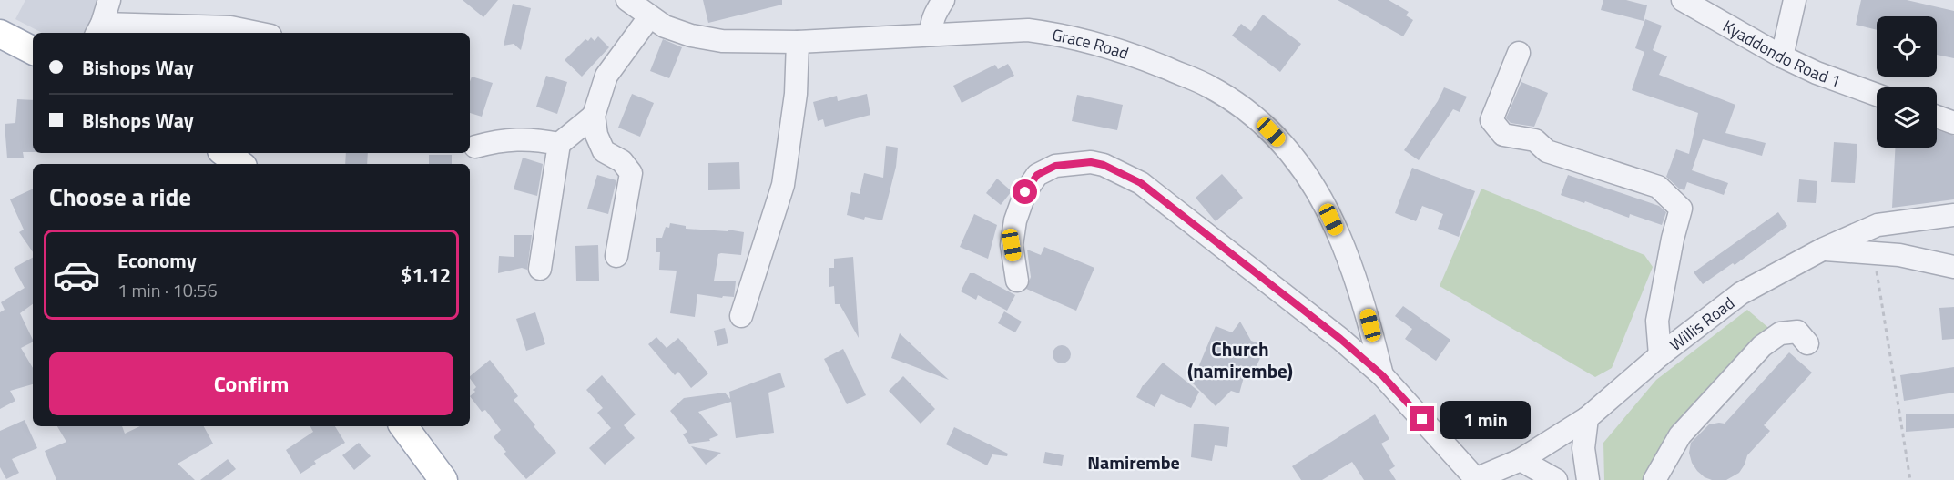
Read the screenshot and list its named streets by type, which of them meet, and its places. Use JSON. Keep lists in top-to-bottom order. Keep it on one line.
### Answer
{"streets":{"street":["Grace Road","Kyaddondo Road 1","Willis Road"]},"districts":["Church (namirembe)","Namirembe"],"page":{"banner":["Bishops Way","Bishops Way"],"heading":"Choose a ride","list":[{"name":"Economy","note":"1 min · 10:56","value":"$1.12"}],"buttons":"Confirm","bubble":"1 min"}}
